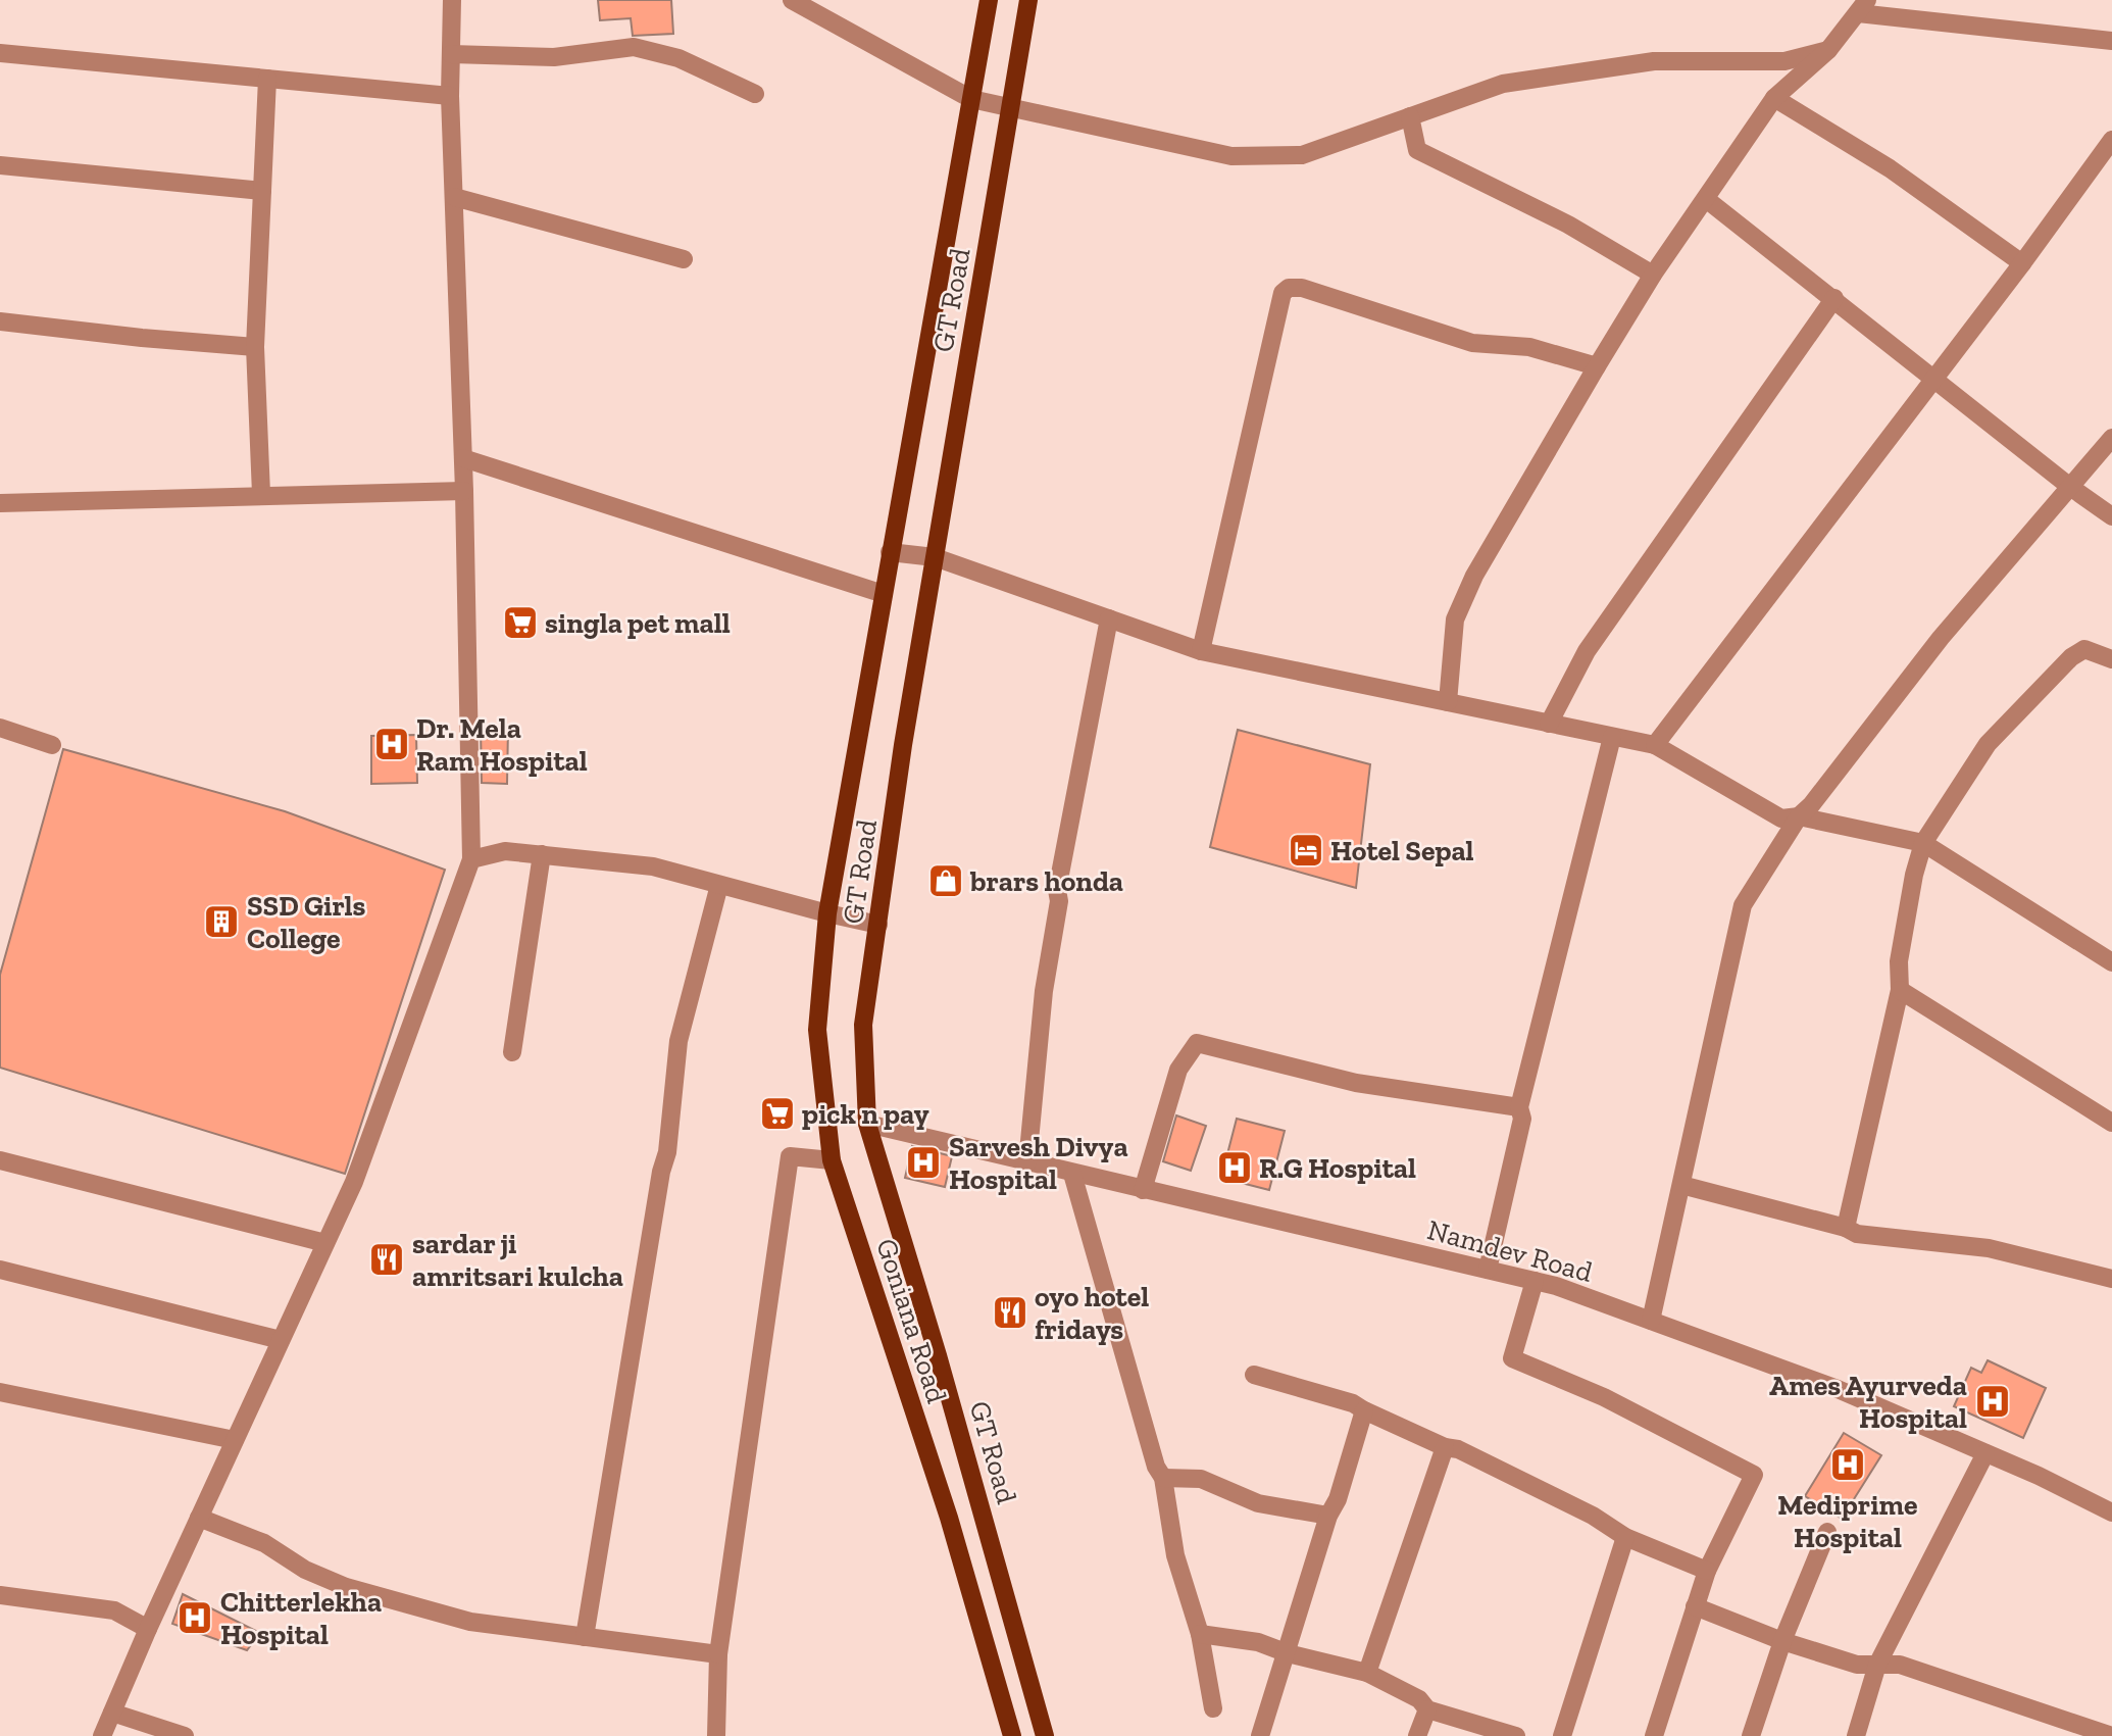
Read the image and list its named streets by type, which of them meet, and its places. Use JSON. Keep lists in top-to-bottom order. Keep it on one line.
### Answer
{"streets":{"main road":["GT Road","Goniana Road"],"street":["Namdev Road"]},"crossings":[["GT Road","Namdev Road"],["GT Road","Goniana Road"]],"places":{"supermarket":["singla pet mall","pick n pay"],"hospital":["Dr. Mela Ram Hospital","Sarvesh Divya Hospital","R.G Hospital","Ames Ayurveda Hospital","Mediprime Hospital","Chitterlekha Hospital"],"hotel":["Hotel Sepal"],"shop":["brars honda"],"building":["SSD Girls College"],"restaurant":["sardar ji amritsari kulcha","oyo hotel fridays"]}}
